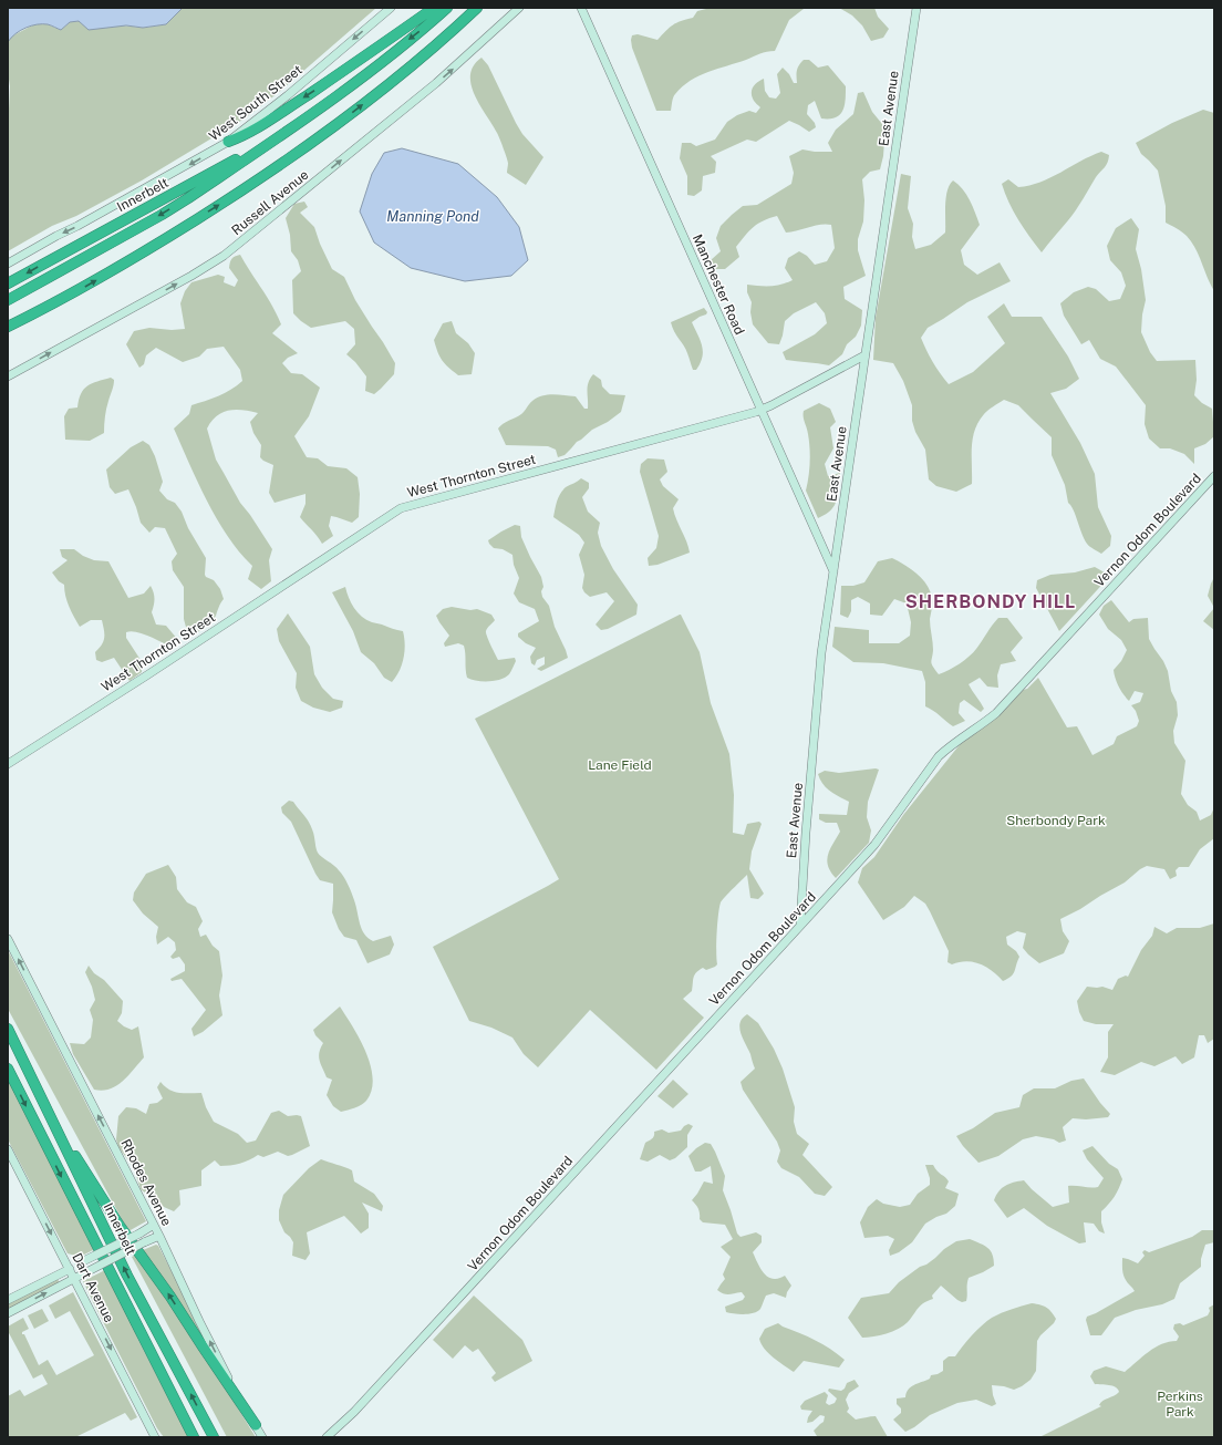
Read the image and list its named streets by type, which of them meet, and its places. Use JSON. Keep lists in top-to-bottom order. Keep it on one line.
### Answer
{"streets":{"highway":["Innerbelt"],"main road":["West South Street","East Avenue","Russell Avenue","Manchester Road","West Thornton Street","Vernon Odom Boulevard","Rhodes Avenue","Dart Avenue"]},"crossings":[["East Avenue","Manchester Road"],["East Avenue","West Thornton Street"],["East Avenue","Vernon Odom Boulevard"],["Manchester Road","West Thornton Street"]],"one_way":["West South Street","Russell Avenue","Rhodes Avenue","Dart Avenue"],"districts":["SHERBONDY HILL"],"water":["Manning Pond"],"parks":["Lane Field","Sherbondy Park","Perkins Park"]}
